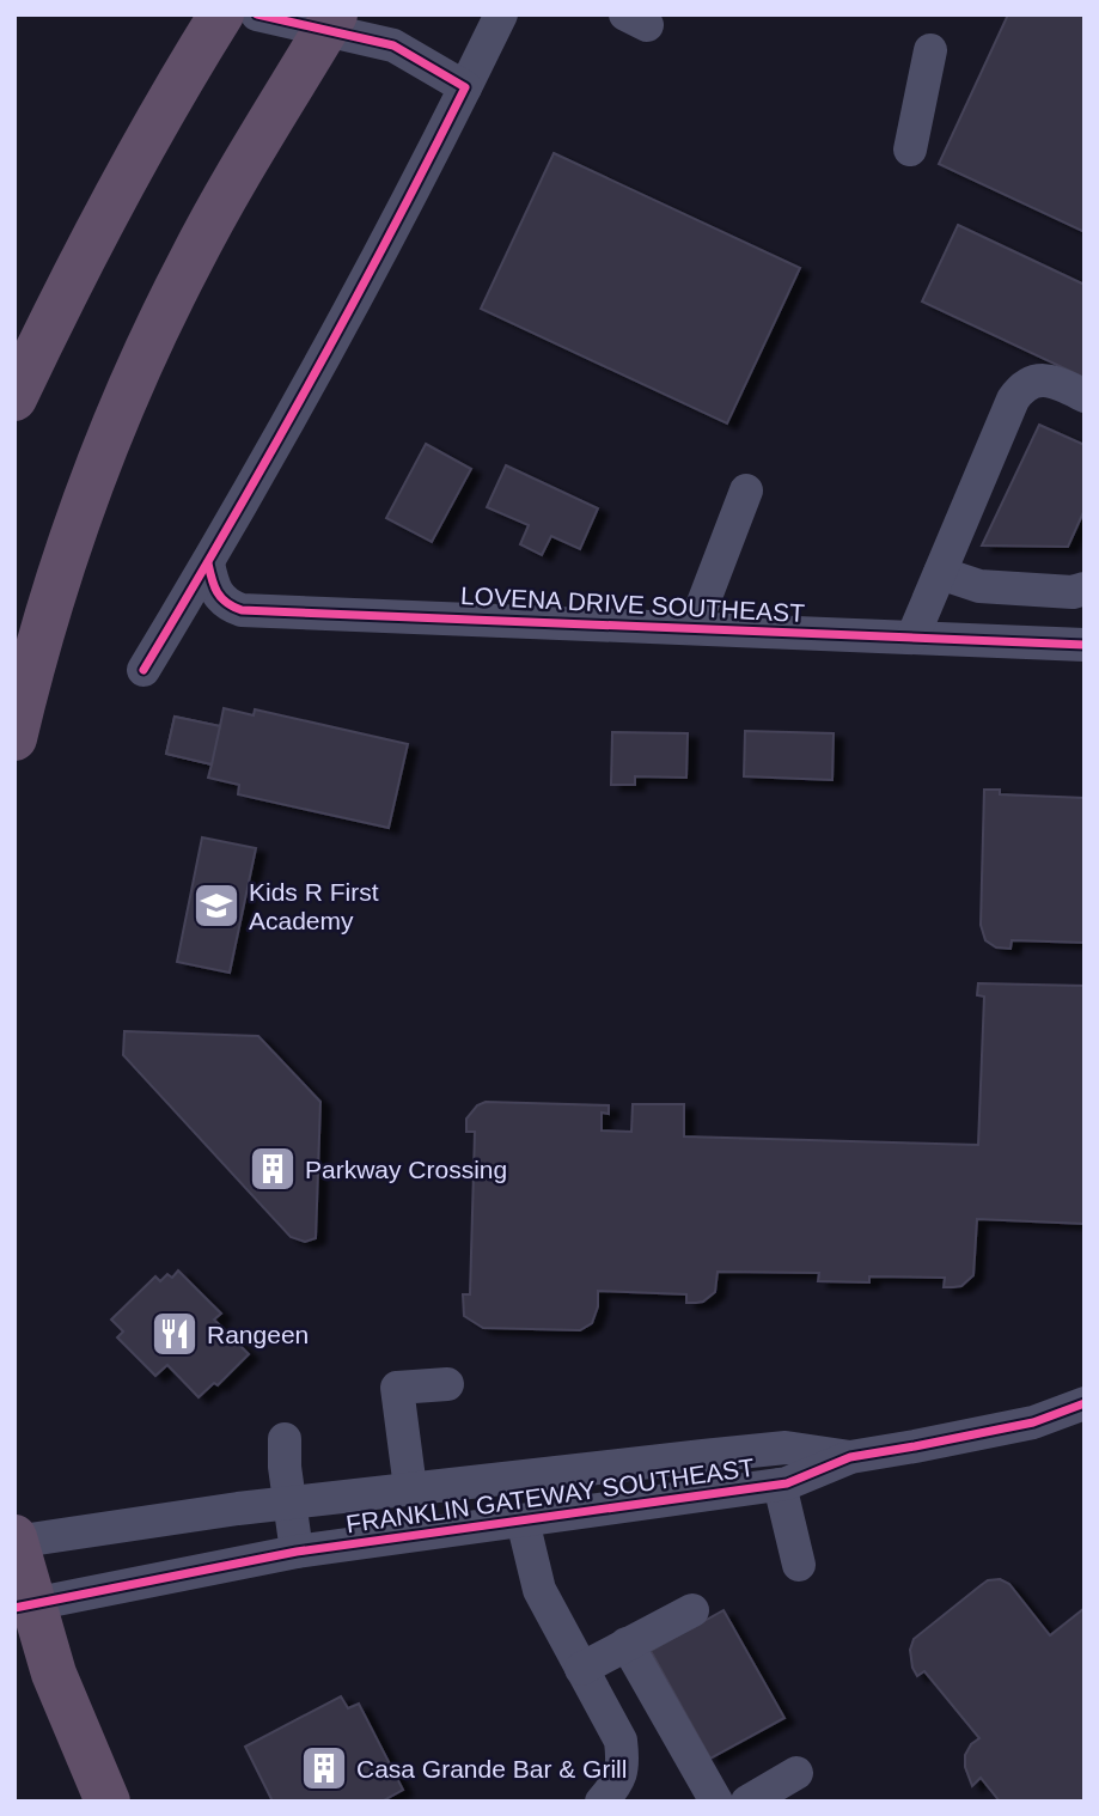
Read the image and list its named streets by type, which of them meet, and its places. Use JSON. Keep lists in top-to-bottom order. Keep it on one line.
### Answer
{"streets":{"street":["LOVENA DRIVE SOUTHEAST","FRANKLIN GATEWAY SOUTHEAST"]},"places":{"school or university":["Kids R First Academy"],"building":["Parkway Crossing","Casa Grande Bar & Grill"],"restaurant":["Rangeen"]}}
